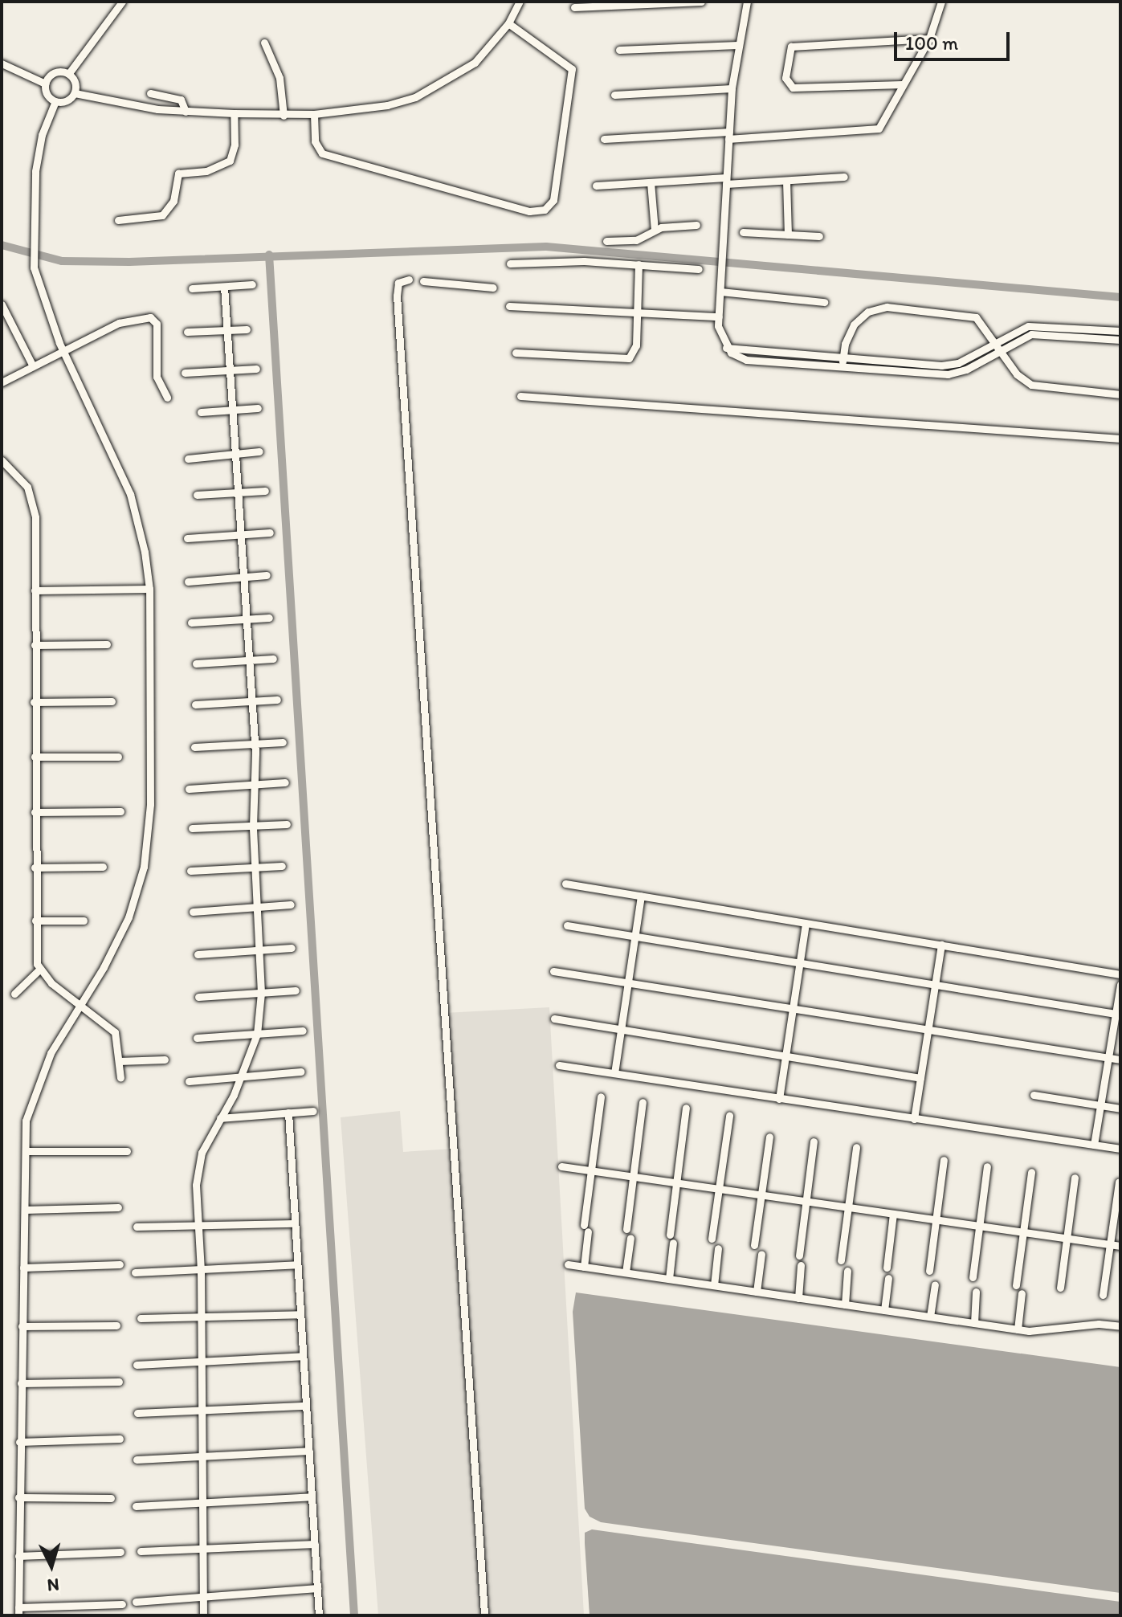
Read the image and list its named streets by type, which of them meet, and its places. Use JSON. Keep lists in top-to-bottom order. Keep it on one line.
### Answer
{"scale_bar":"100 m","north":"bottom"}
